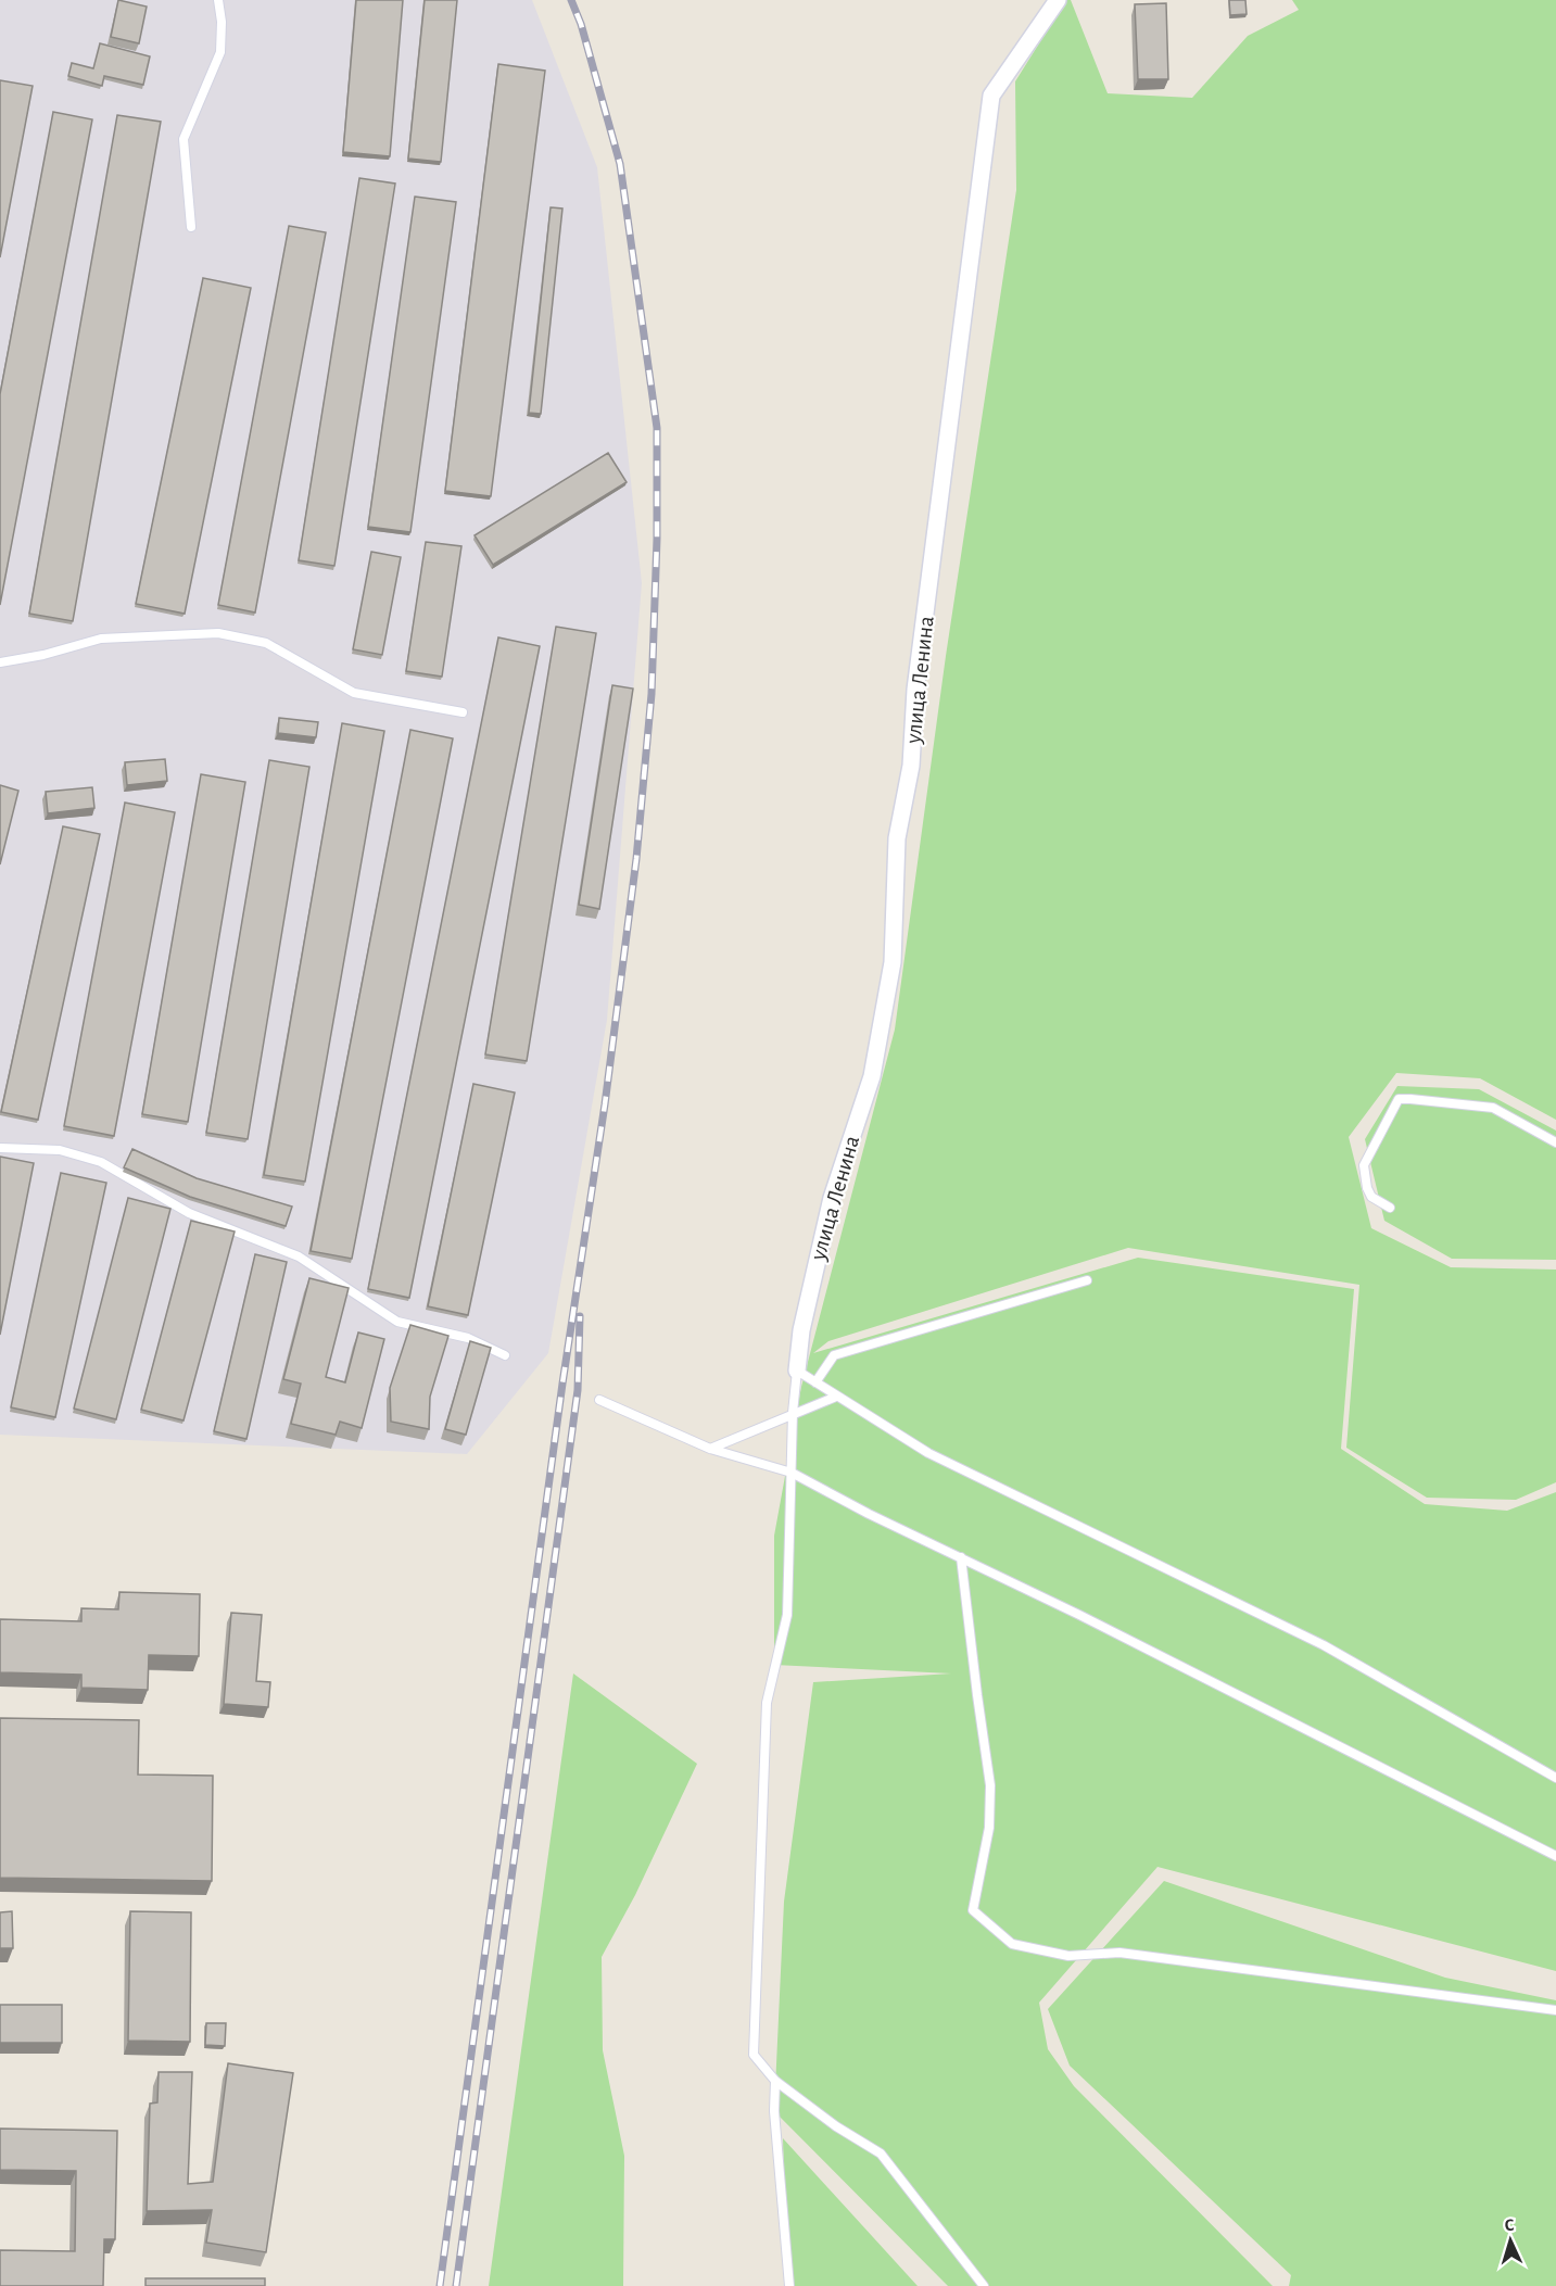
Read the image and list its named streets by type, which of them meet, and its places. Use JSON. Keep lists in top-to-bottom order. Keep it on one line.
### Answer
{"streets":{"street":["улица Ленина"]},"north":"top"}
